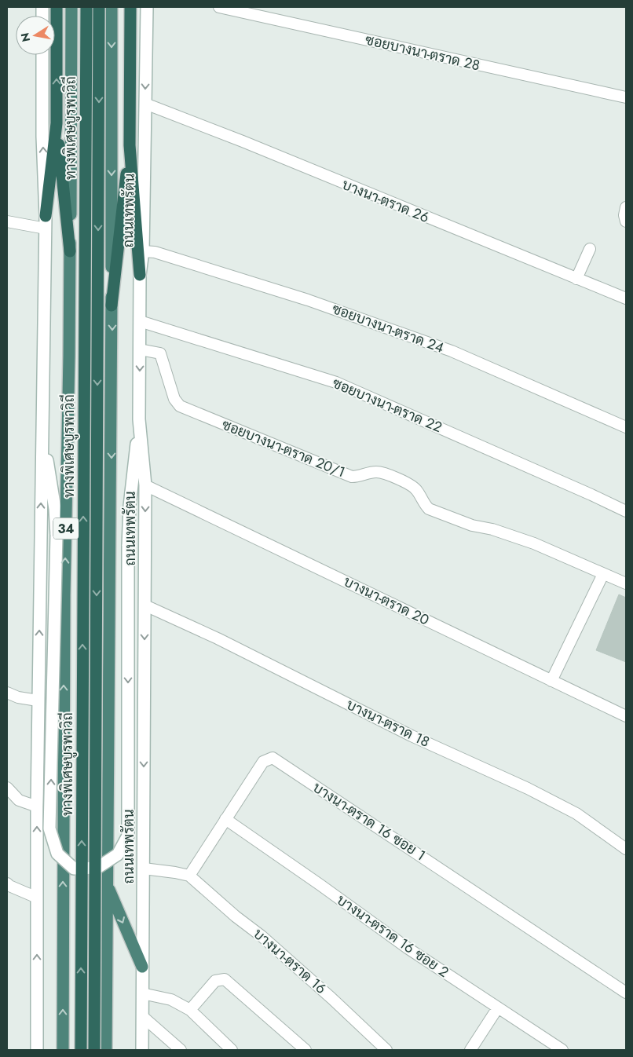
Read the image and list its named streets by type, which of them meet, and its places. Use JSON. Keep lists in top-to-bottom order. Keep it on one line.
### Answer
{"streets":{"highway":["ทางพิเศษบูรพาวิถี","ถนนเทพรัตน","34"],"street":["ซอยบางนา-ตราด 28","บางนา-ตราด 26","ซอยบางนา-ตราด 24","ซอยบางนา-ตราด 22","ซอยบางนา-ตราด 20/1","บางนา-ตราด 20","บางนา-ตราด 18","บางนา-ตราด 16 ซอย 1","บางนา-ตราด 16 ซอย 2","บางนา-ตราด 16"]},"crossings":[["บางนา-ตราด 26","ถนนเทพรัตน"],["ถนนเทพรัตน","ซอยบางนา-ตราด 24"],["ถนนเทพรัตน","ซอยบางนา-ตราด 22"],["ถนนเทพรัตน","ซอยบางนา-ตราด 20/1"],["ถนนเทพรัตน","บางนา-ตราด 20"],["ถนนเทพรัตน","บางนา-ตราด 18"],["บางนา-ตราด 16 ซอย 1","บางนา-ตราด 16 ซอย 2"],["บางนา-ตราด 16 ซอย 1","บางนา-ตราด 16"]],"north":"left"}
